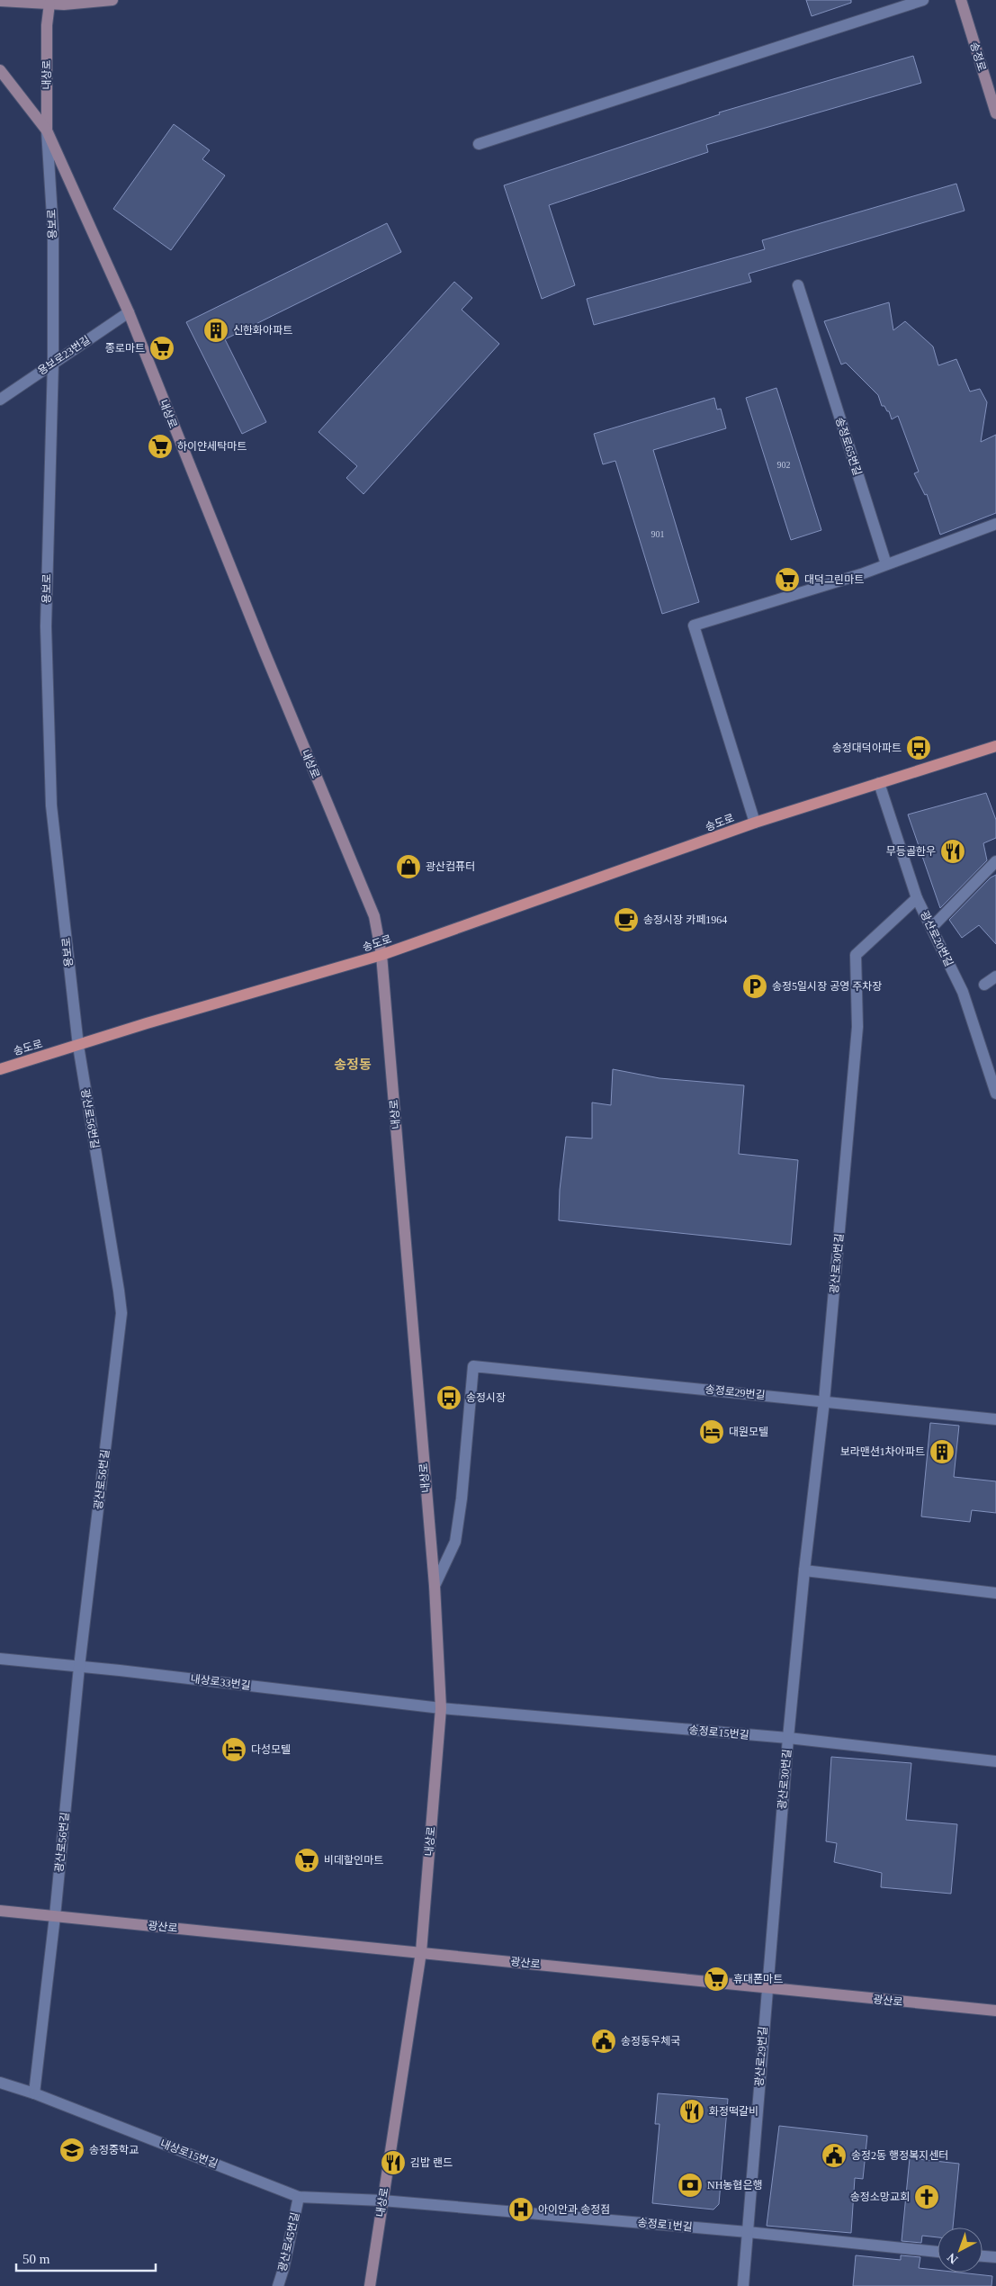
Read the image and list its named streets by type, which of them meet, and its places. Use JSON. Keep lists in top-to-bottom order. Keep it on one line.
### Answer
{"streets":{"main road":["송정로","내상로","송도로","광산로"],"street":["용보로","용보로23번길","송정로65번길","광산로20번길","광산로56번길","광산로30번길","송정로29번길","내상로33번길","송정로15번길","광산로29번길","내상로15번길","송정로1번길","광산로45번길"]},"crossings":[["내상로","용보로"],["내상로","용보로23번길"],["내상로","송도로"],["내상로","송정로29번길"],["내상로","내상로33번길"],["내상로","송정로15번길"],["내상로","광산로"],["내상로","내상로15번길"],["내상로","송정로1번길"],["용보로","용보로23번길"],["용보로","송도로"],["용보로","광산로56번길"],["송도로","광산로20번길"],["송도로","광산로56번길"],["광산로20번길","광산로30번길"],["광산로56번길","내상로33번길"],["광산로56번길","광산로"],["광산로30번길","송정로29번길"],["광산로30번길","송정로15번길"],["광산로30번길","광산로"],["광산로30번길","광산로29번길"],["내상로33번길","송정로15번길"],["광산로","광산로29번길"],["광산로29번길","송정로1번길"],["내상로15번길","송정로1번길"],["내상로15번길","광산로45번길"]],"districts":["송정동"],"places":{"building":["신한화아파트","보라맨션1차아파트"],"supermarket":["종로마트","하이얀세탁마트","대덕그린마트","비데할인마트","휴대폰마트"],"bus stop":["송정대덕아파트","송정시장"],"restaurant":["무등골한우","화정떡갈비","김밥 랜드"],"shop":["광산컴퓨터"],"cafe":["송정시장 카페1964"],"parking":["송정5일시장 공영 주차장"],"hotel":["대원모텔","다성모텔"],"public building":["송정동우체국","송정2동 행정복지센터"],"school or university":["송정중학교"],"bank":["NH농협은행"],"church":["송정소망교회"],"hospital":["아이안과 송정점"]},"house_numbers":["902","901"],"scale_bar":"50 m","north":"bottom left"}
